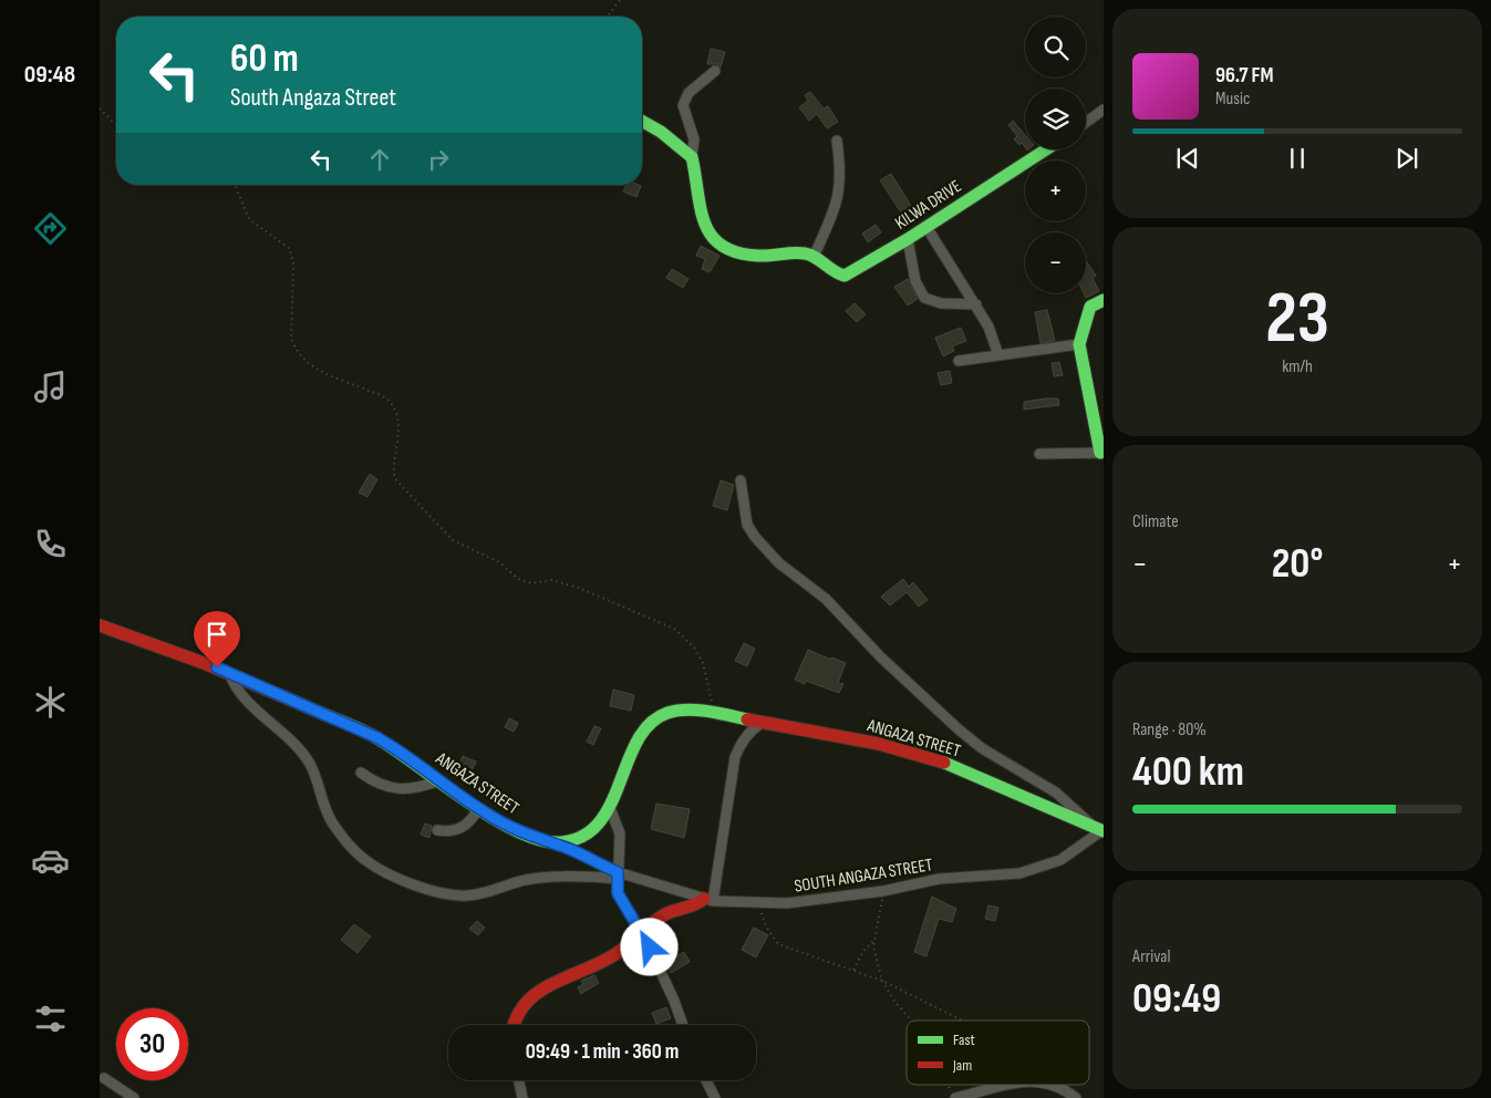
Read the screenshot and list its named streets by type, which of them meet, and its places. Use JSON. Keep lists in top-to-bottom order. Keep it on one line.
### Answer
{"streets":{"street":["KILWA DRIVE","ANGAZA STREET","SOUTH ANGAZA STREET"]},"crossings":[["ANGAZA STREET","SOUTH ANGAZA STREET"]],"legend":["Fast","Jam"],"page":{"tabs":"09:48","map_buttons":["+","−"],"turn":["60 m","South Angaza Street"],"song":["96.7 FM","Music"],"tile":[["23","km/h"],"Climate",["Range · 80%","400 km"],["Arrival","09:49"]],"heat":["−","20°","+"],"limit":"30","trip":"09:49 · 1 min · 360 m"}}
